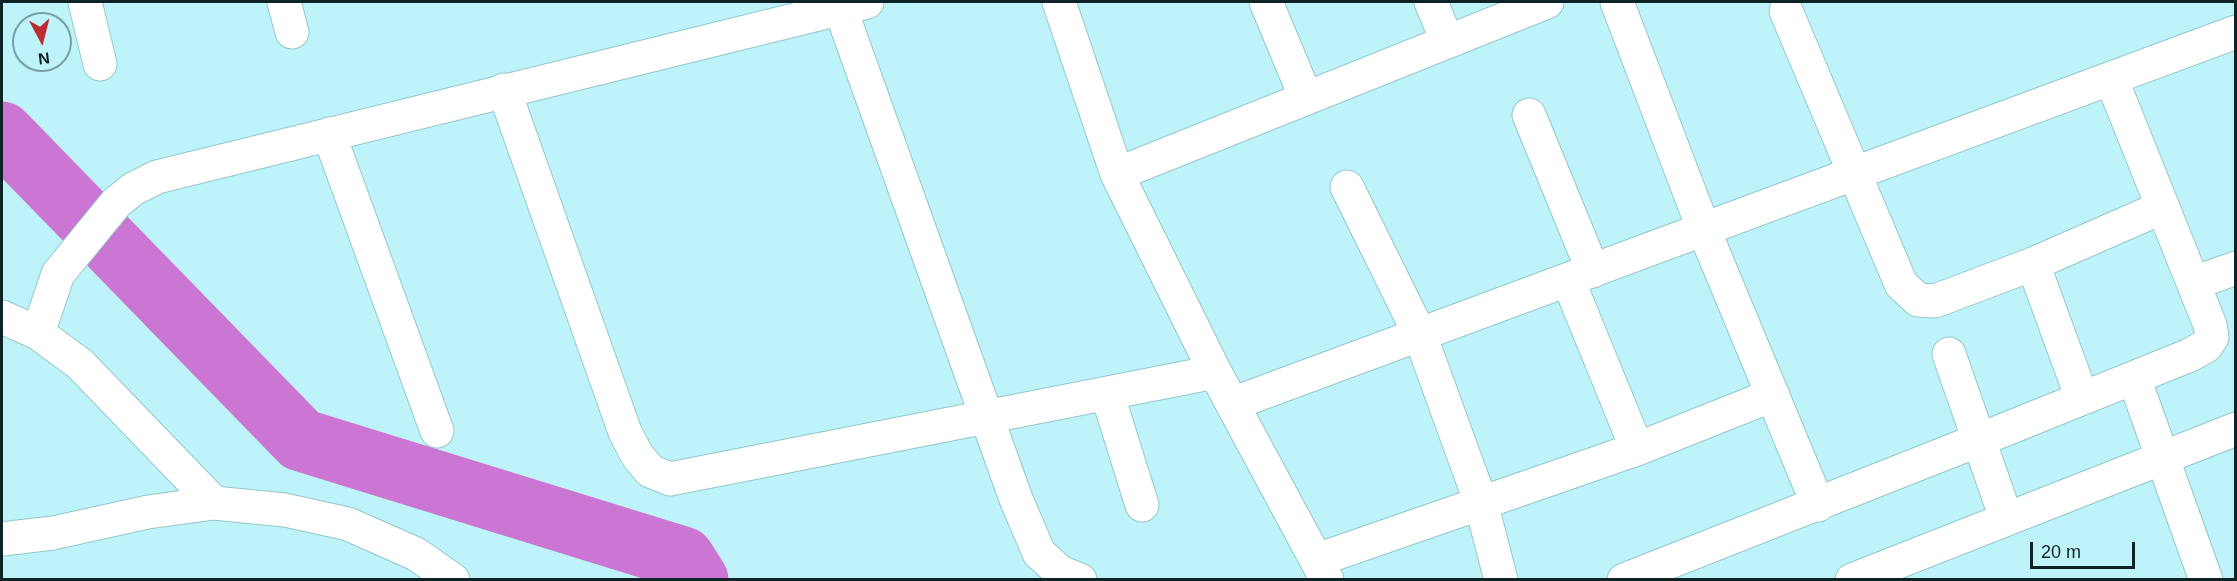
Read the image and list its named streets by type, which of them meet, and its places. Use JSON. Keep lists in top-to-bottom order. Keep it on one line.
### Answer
{"scale_bar":"20 m","north":"bottom"}
